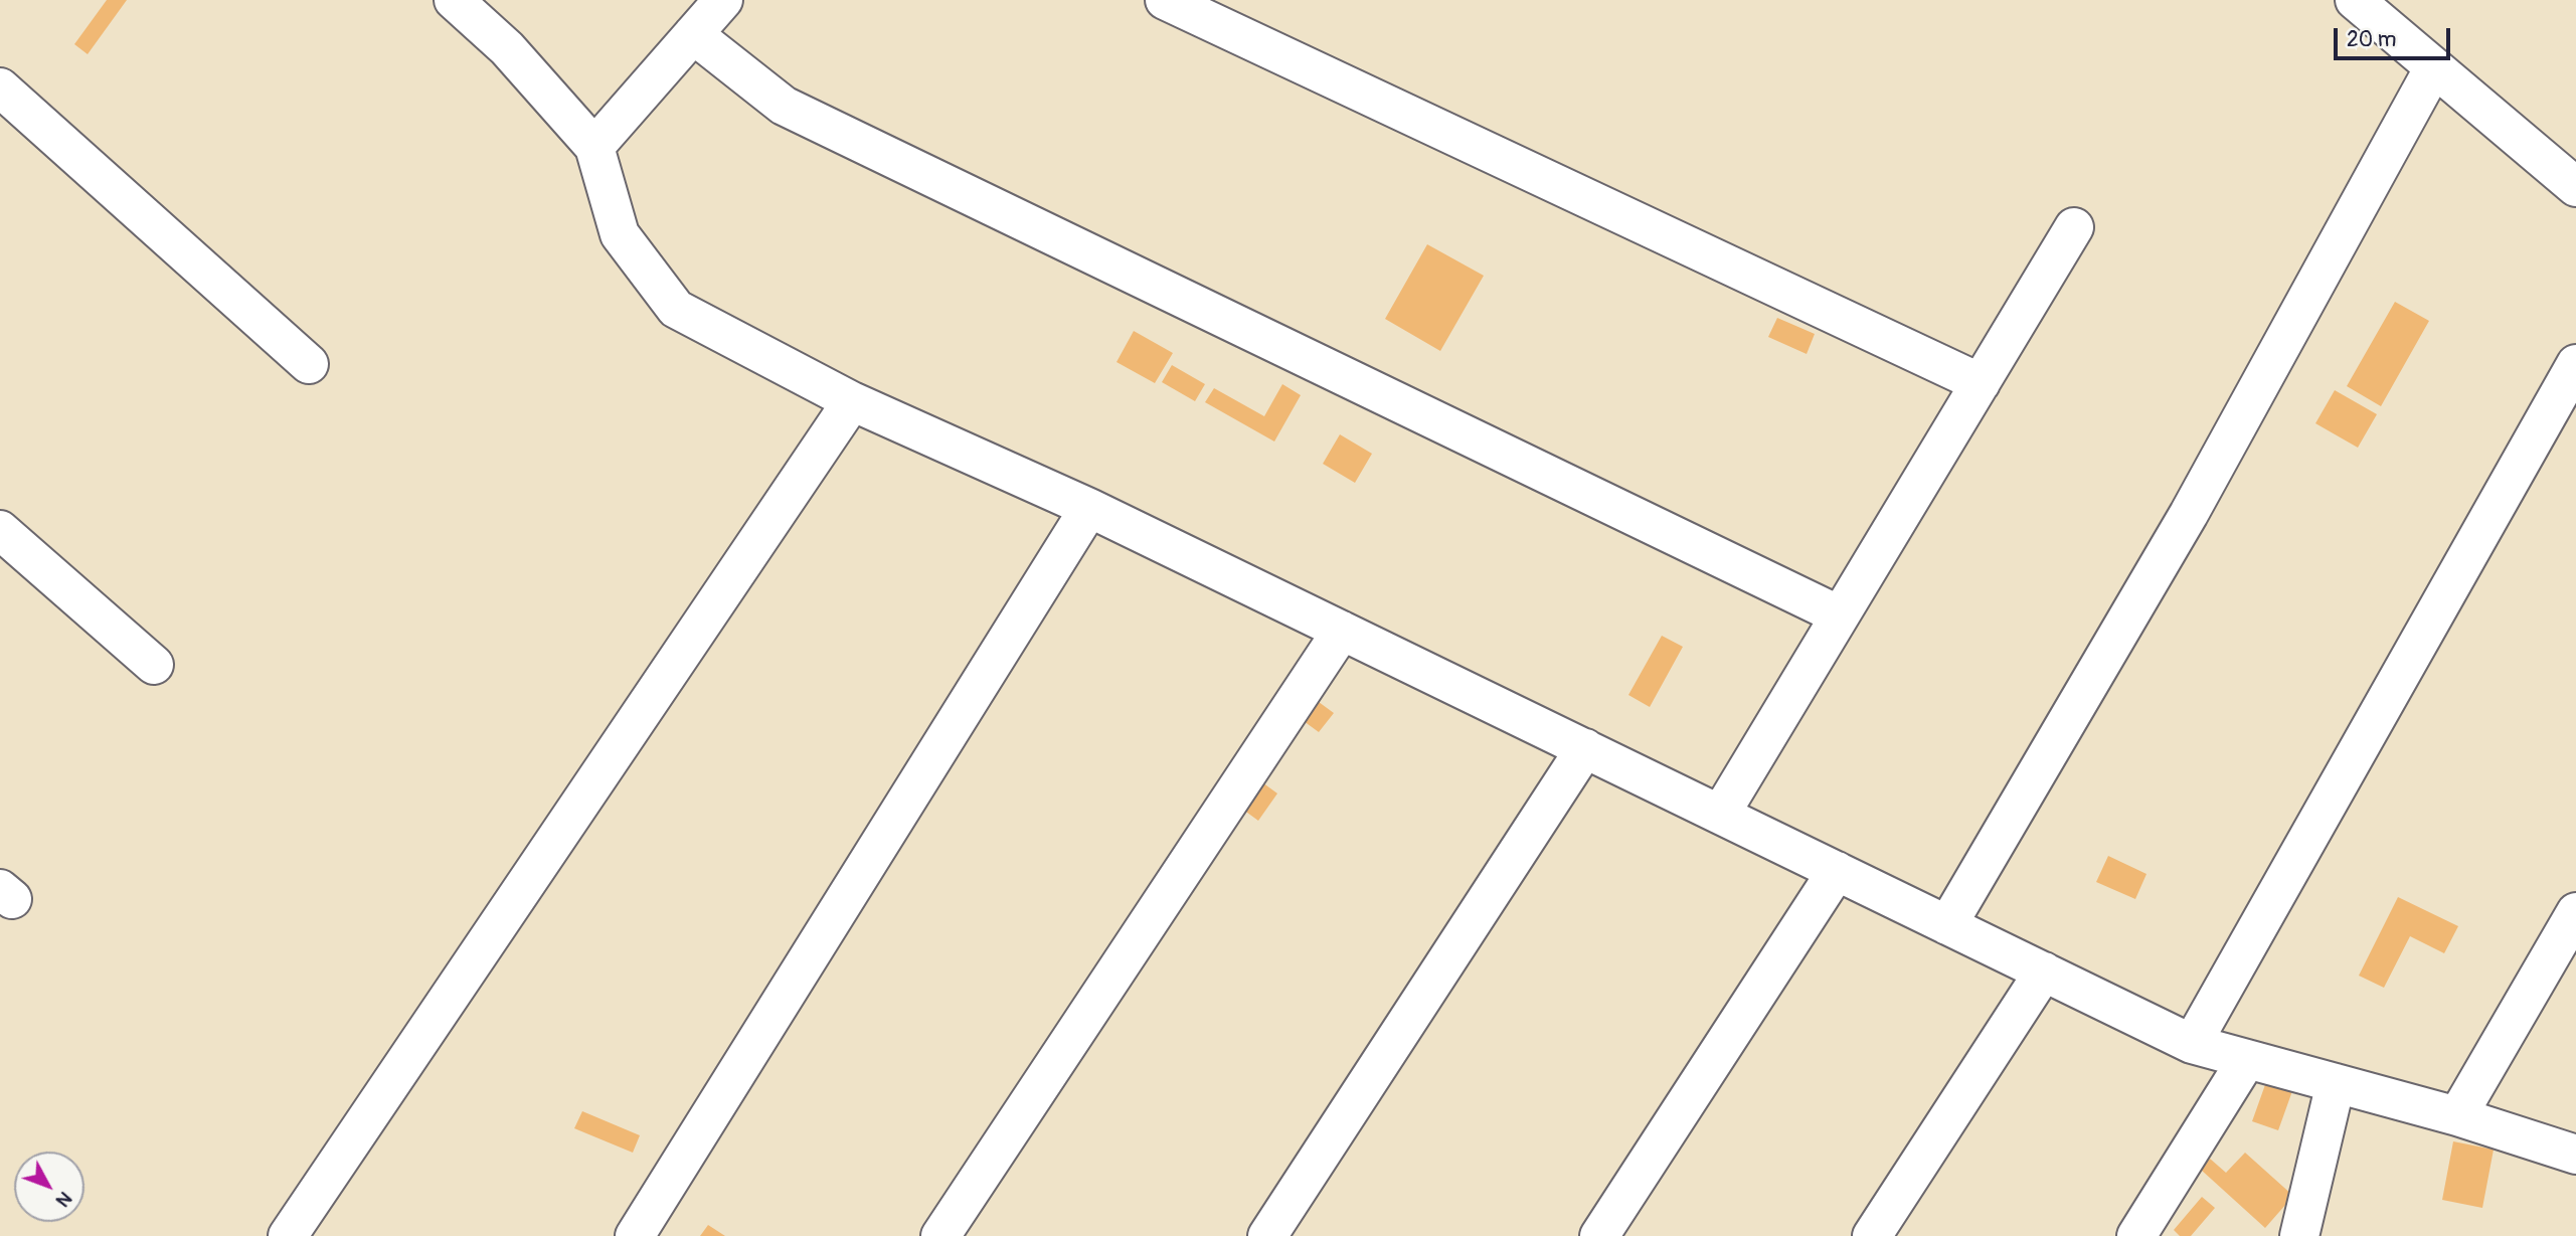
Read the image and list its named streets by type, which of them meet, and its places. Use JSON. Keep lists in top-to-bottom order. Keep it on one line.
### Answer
{"scale_bar":"20 m","north":"bottom right"}
